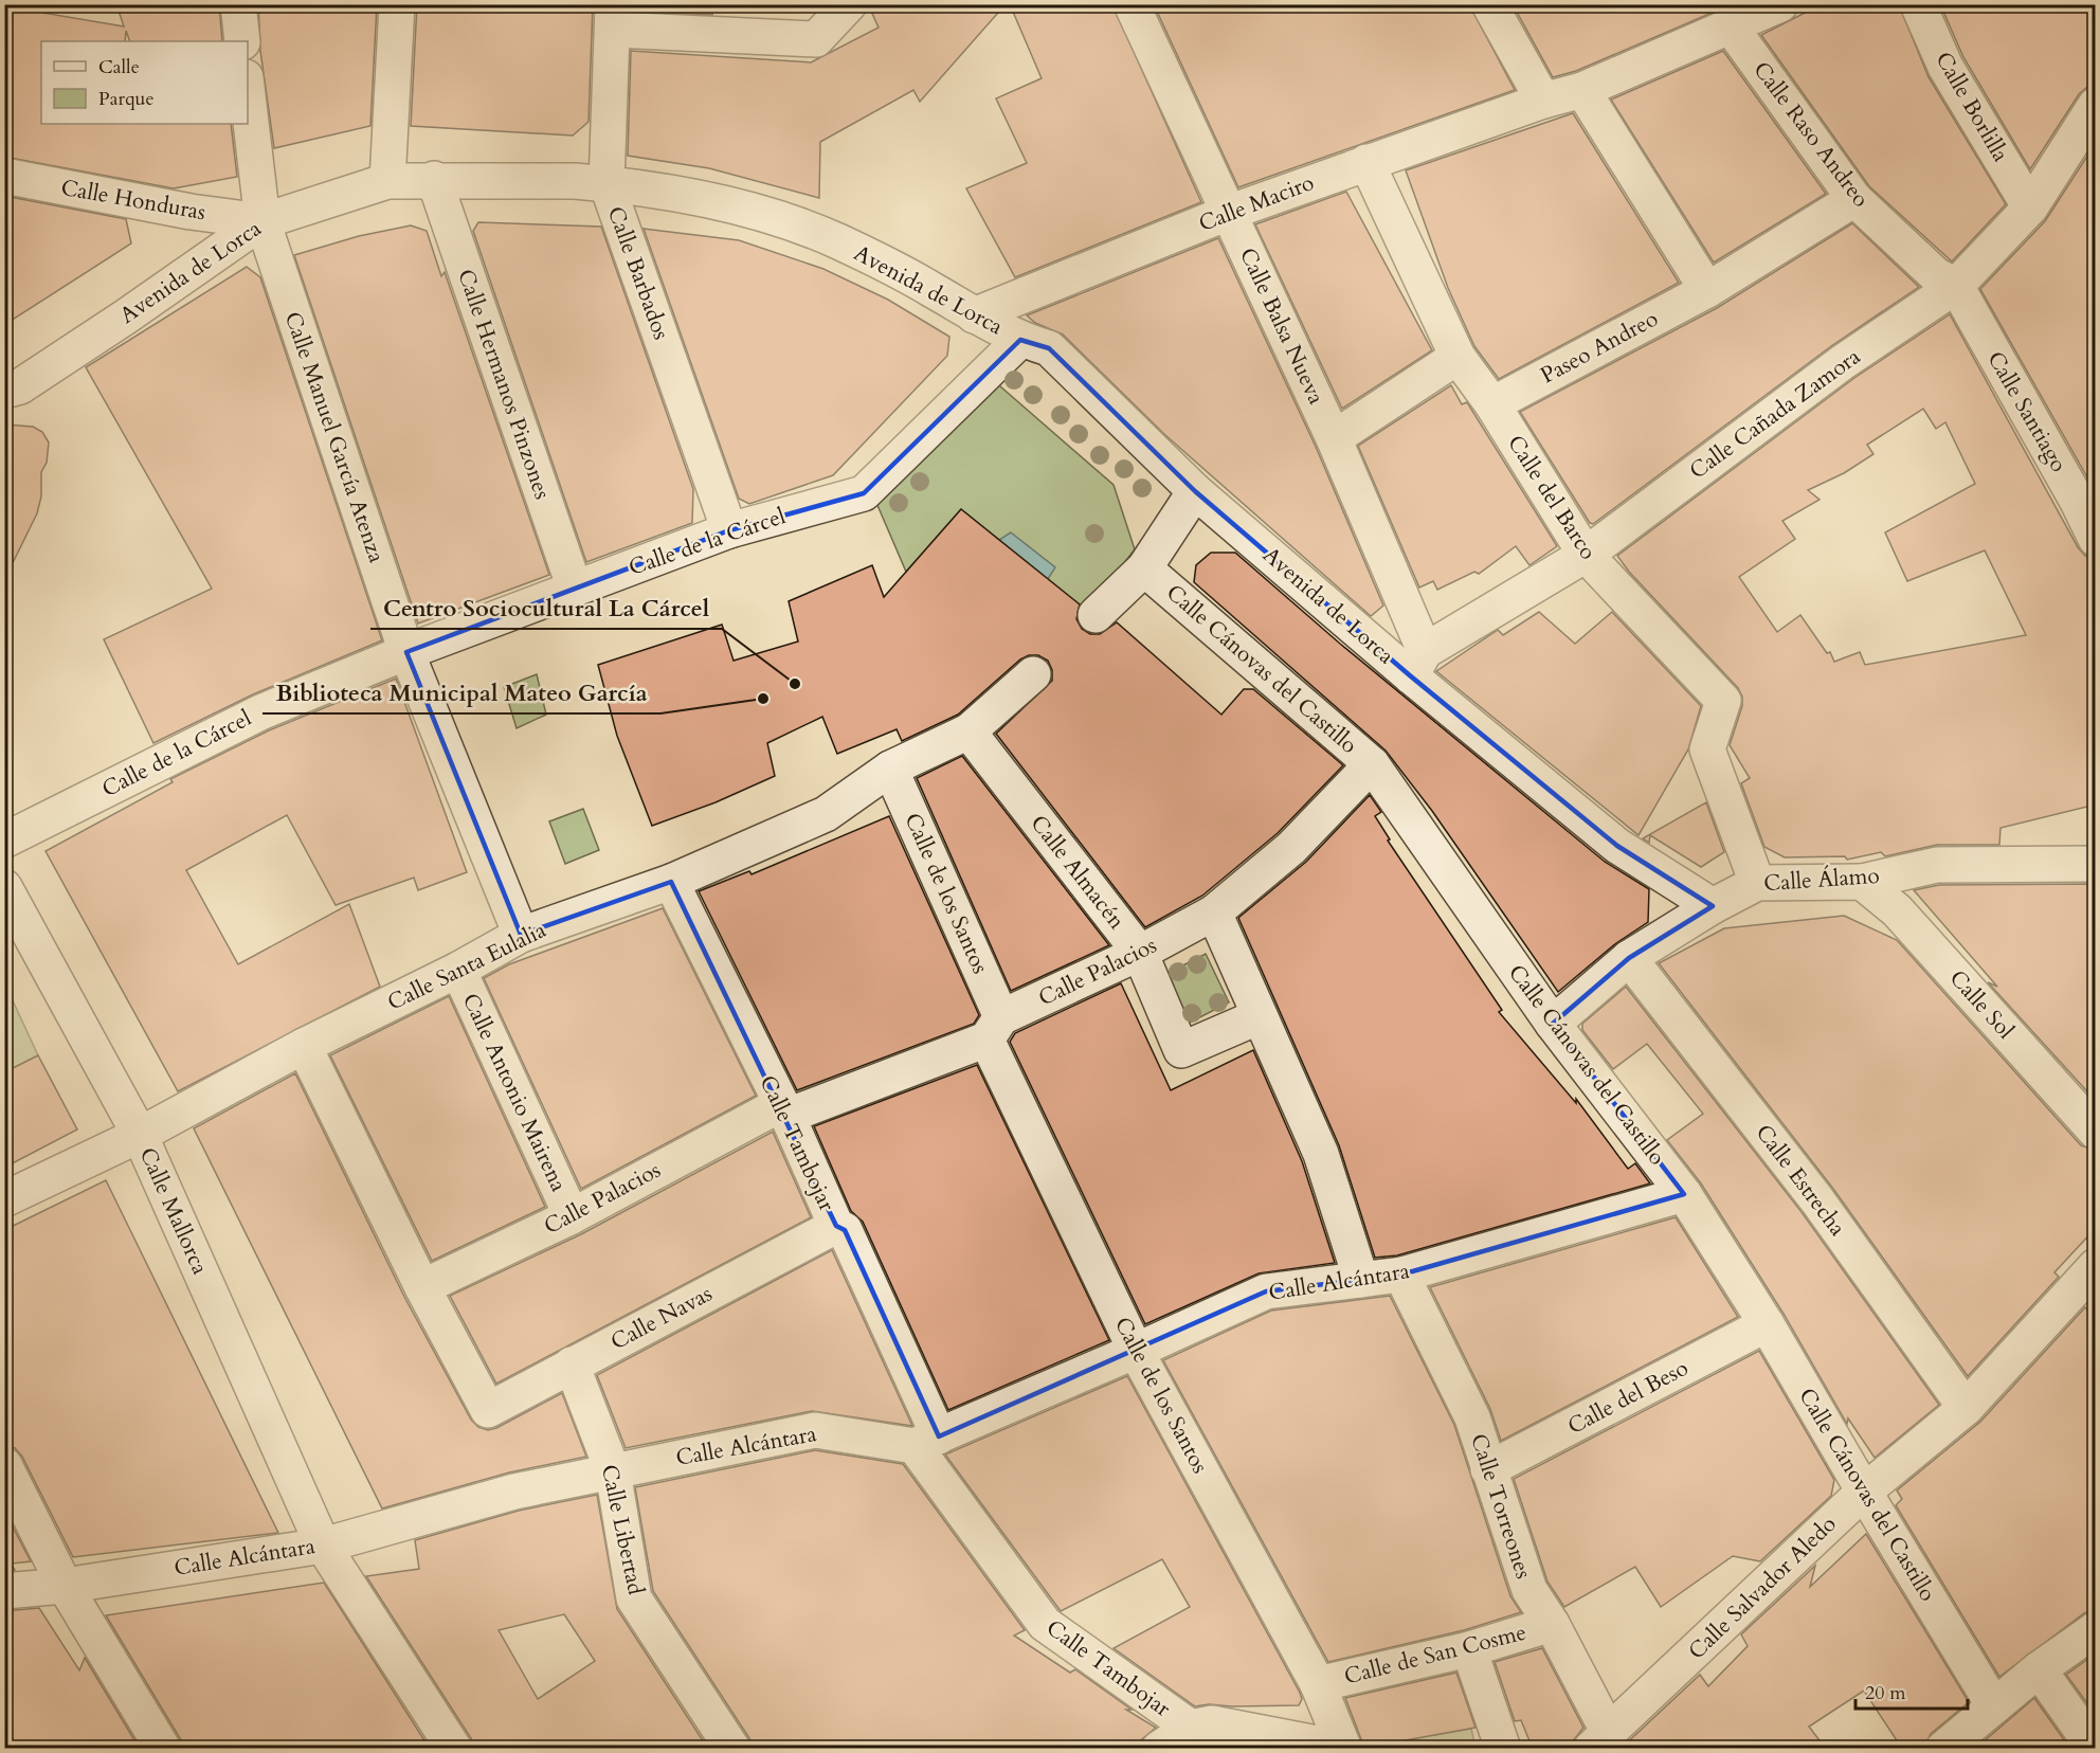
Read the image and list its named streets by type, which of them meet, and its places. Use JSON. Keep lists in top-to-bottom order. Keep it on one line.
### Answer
{"streets":{"street":["Calle Borlilla","Calle Raso Andreo","Calle Honduras","Calle Maciro","Avenida de Lorca","Calle Barbados","Calle Balsa Nueva","Paseo Andreo","Calle Hermanos Pinzones","Calle Santiago","Calle Cañada Zamora","Calle Manuel García Atenza","Calle del Barco","Calle de la Cárcel","Calle Cánovas del Castillo","Calle Almacén","Calle Álamo","Calle de los Santos","Calle Santa Eulalia","Calle Palacios","Calle Sol","Calle Antonio Mairena","Calle Tambojar","Calle Estrecha","Calle Mallorca","Calle Alcántara","Calle Navas","Calle del Beso","Calle Torreones","Calle Libertad","Calle Salvador Aledo","Calle de San Cosme"]},"crossings":[["Calle Borlilla","Calle Cañada Zamora"],["Calle Raso Andreo","Paseo Andreo"],["Calle Raso Andreo","Calle Santiago"],["Calle Raso Andreo","Calle Cañada Zamora"],["Calle Honduras","Avenida de Lorca"],["Calle Honduras","Calle Manuel García Atenza"],["Calle Maciro","Avenida de Lorca"],["Calle Maciro","Calle Balsa Nueva"],["Calle Maciro","Calle del Barco"],["Avenida de Lorca","Calle Barbados"],["Avenida de Lorca","Calle Balsa Nueva"],["Avenida de Lorca","Calle Hermanos Pinzones"],["Avenida de Lorca","Calle Cañada Zamora"],["Avenida de Lorca","Calle Manuel García Atenza"],["Avenida de Lorca","Calle de la Cárcel"],["Avenida de Lorca","Calle Cánovas del Castillo"],["Avenida de Lorca","Calle Álamo"],["Calle Barbados","Calle de la Cárcel"],["Calle Balsa Nueva","Calle Cañada Zamora"],["Paseo Andreo","Calle del Barco"],["Calle Hermanos Pinzones","Calle de la Cárcel"],["Calle Santiago","Calle Cañada Zamora"],["Calle Cañada Zamora","Calle del Barco"],["Calle Manuel García Atenza","Calle de la Cárcel"],["Calle Manuel García Atenza","Calle Santa Eulalia"],["Calle del Barco","Calle Álamo"],["Calle Cánovas del Castillo","Calle Álamo"],["Calle Cánovas del Castillo","Calle Palacios"],["Calle Cánovas del Castillo","Calle Alcántara"],["Calle Cánovas del Castillo","Calle del Beso"],["Calle Cánovas del Castillo","Calle Salvador Aledo"],["Calle Almacén","Calle Santa Eulalia"],["Calle Almacén","Calle Palacios"],["Calle Álamo","Calle Sol"],["Calle Álamo","Calle Estrecha"],["Calle de los Santos","Calle Santa Eulalia"],["Calle de los Santos","Calle Palacios"],["Calle de los Santos","Calle Tambojar"],["Calle de los Santos","Calle Alcántara"],["Calle de los Santos","Calle de San Cosme"],["Calle Santa Eulalia","Calle Antonio Mairena"],["Calle Santa Eulalia","Calle Tambojar"],["Calle Santa Eulalia","Calle Mallorca"],["Calle Palacios","Calle Antonio Mairena"],["Calle Palacios","Calle Tambojar"],["Calle Palacios","Calle Navas"],["Calle Tambojar","Calle Alcántara"],["Calle Tambojar","Calle Navas"],["Calle Estrecha","Calle Salvador Aledo"],["Calle Mallorca","Calle Alcántara"],["Calle Alcántara","Calle Torreones"],["Calle Alcántara","Calle Libertad"],["Calle Navas","Calle Libertad"],["Calle del Beso","Calle Torreones"],["Calle Torreones","Calle Salvador Aledo"],["Calle Torreones","Calle de San Cosme"]],"places":["Centro Sociocultural La Cárcel","Biblioteca Municipal Mateo García"],"legend":["Calle","Parque"],"scale_bar":"20 m"}
